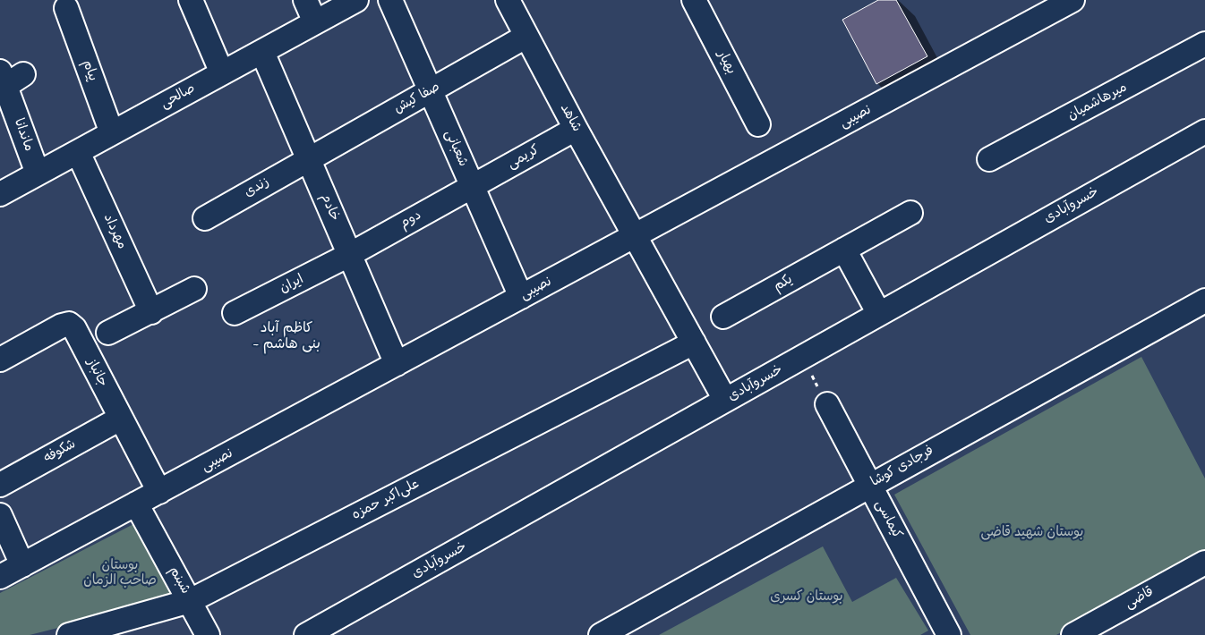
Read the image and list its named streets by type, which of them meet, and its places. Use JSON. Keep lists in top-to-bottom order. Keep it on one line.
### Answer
{"streets":{"street":["بهیار","پیام","صالحی","صفا کیش","میرهاشمیان","نصیبی","شاهد","ماندانا","شعبانی","کریمی","زندی","خسروآبادی","خادم","دوم","مهرداد","یکم","ایران","جانباز","شکوفه","فرجادی کوشا","علی‌اکبر حمزه","کیماسی","شبنم","قاضی"]},"crossings":[["پیام","صالحی"],["صالحی","ماندانا"],["صالحی","خادم"],["صالحی","مهرداد"],["صفا کیش","شاهد"],["صفا کیش","شعبانی"],["صفا کیش","زندی"],["صفا کیش","خادم"],["نصیبی","شاهد"],["نصیبی","شعبانی"],["نصیبی","خادم"],["نصیبی","جانباز"],["نصیبی","شبنم"],["شاهد","کریمی"],["شاهد","خسروآبادی"],["شاهد","علی‌اکبر حمزه"],["شعبانی","کریمی"],["شعبانی","دوم"],["کریمی","دوم"],["زندی","خادم"],["خادم","دوم"],["خادم","ایران"],["دوم","ایران"],["جانباز","شکوفه"],["فرجادی کوشا","کیماسی"],["علی‌اکبر حمزه","شبنم"]],"districts":["کاظم آباد - بنی هاشم"],"parks":["بوستان شهید قاضی","بوستان صاحب الزمان","بوستان کسری"]}
